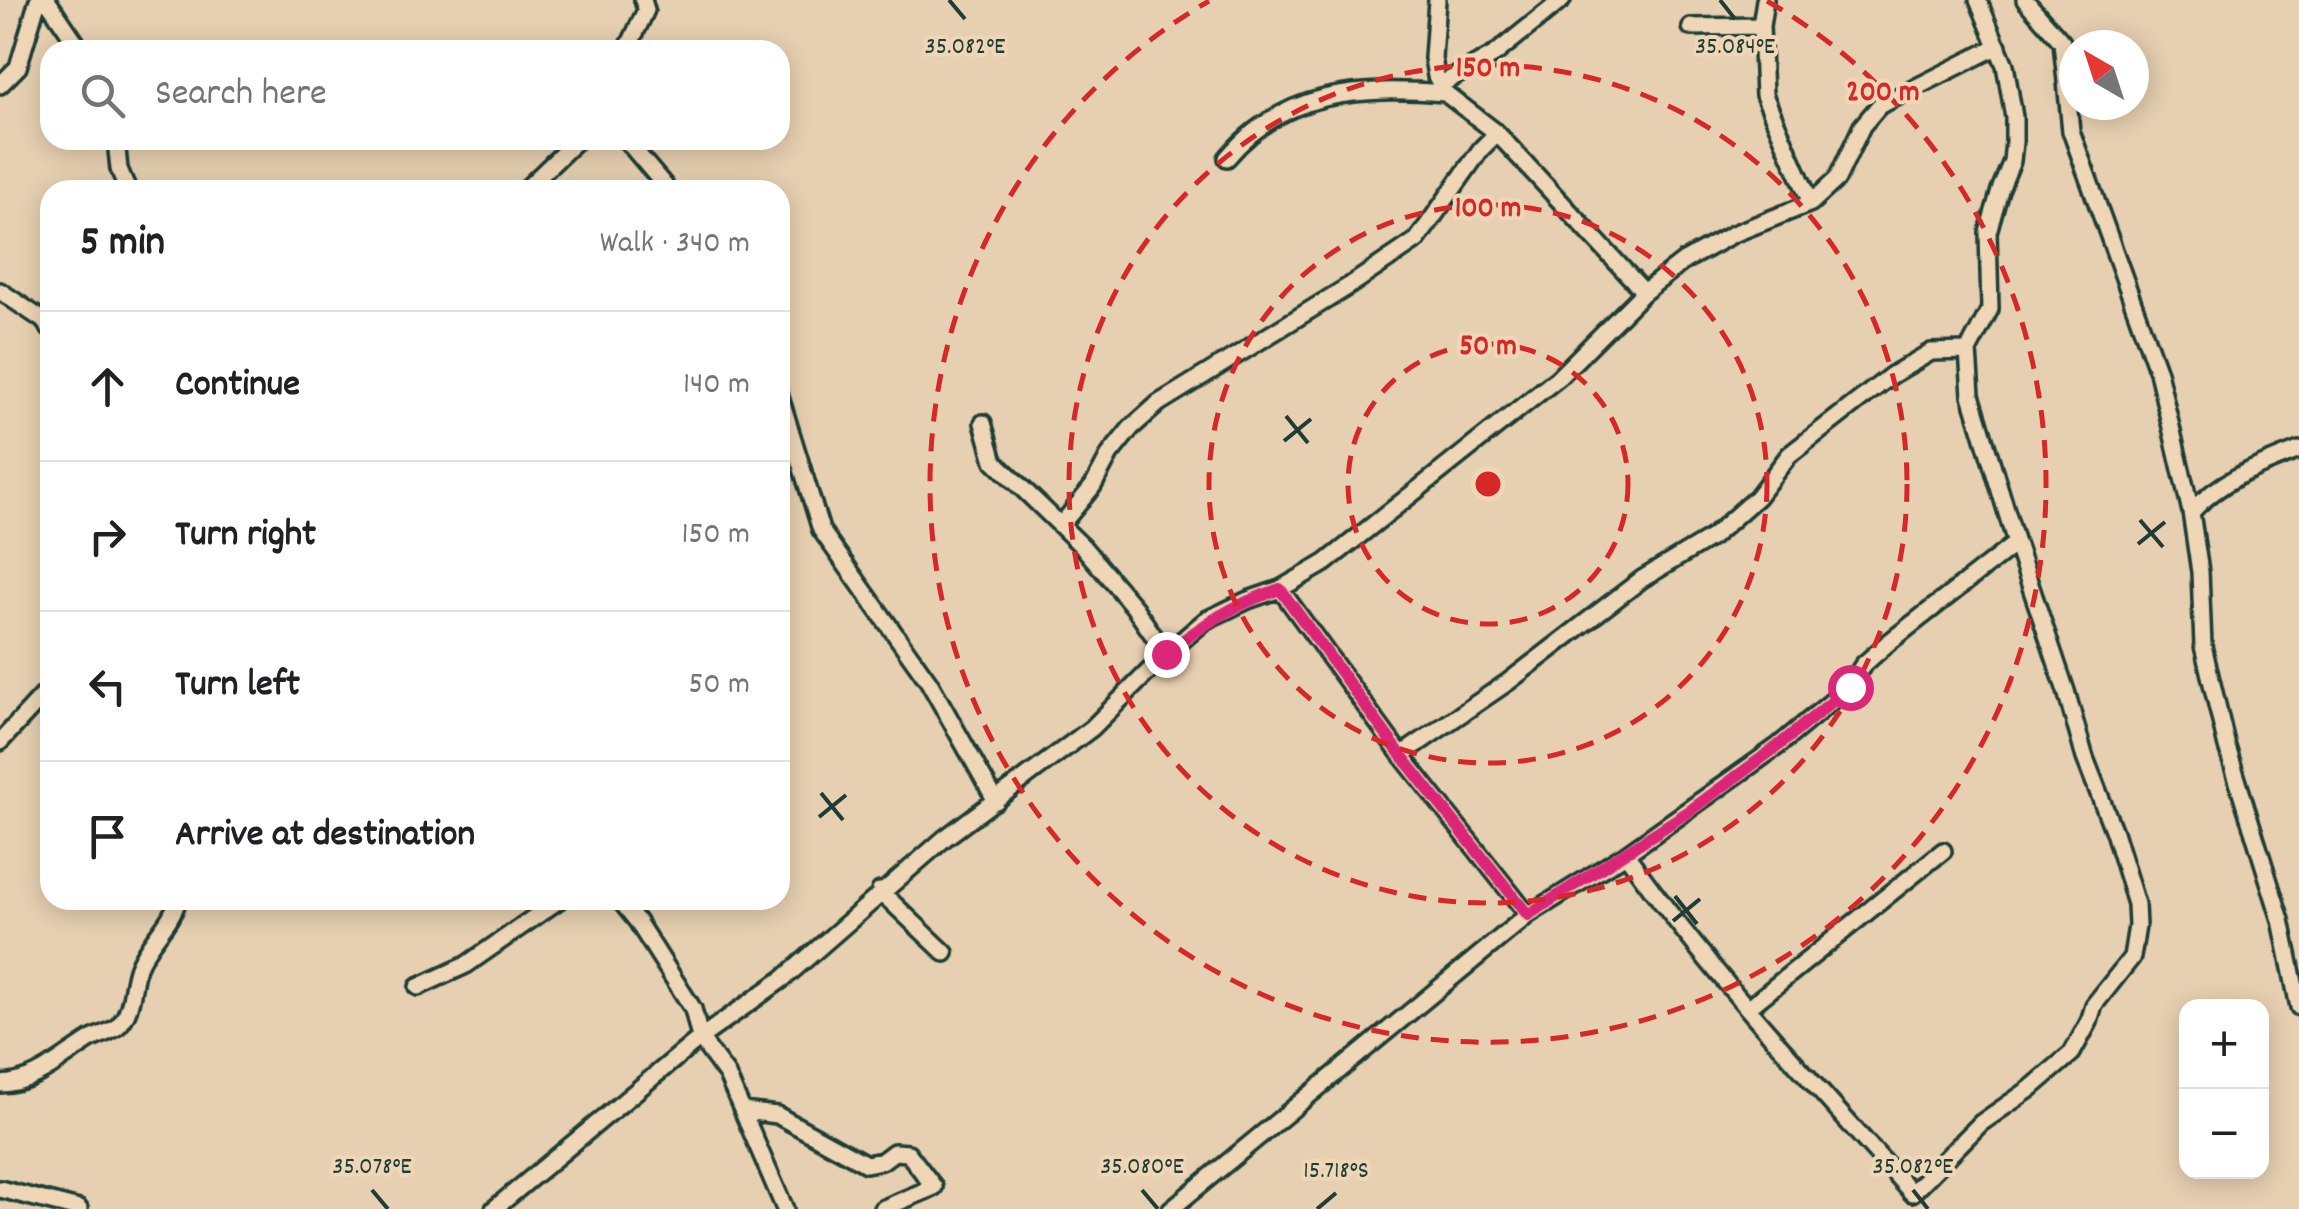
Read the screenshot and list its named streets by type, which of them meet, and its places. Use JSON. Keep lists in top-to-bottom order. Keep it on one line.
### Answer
{"north":"top left","page":{"search":"Search here","heading":["5 min","Walk · 340 m"],"list":[["Continue","140 m"],["Turn right","150 m"],["Turn left","50 m"],"Arrive at destination"],"map_buttons":["+","−"]},"coordinates":["35.082°E","35.084°E","35.078°E","35.080°E","15.718°S"],"rings":["150 m","200 m","100 m","50 m"]}
